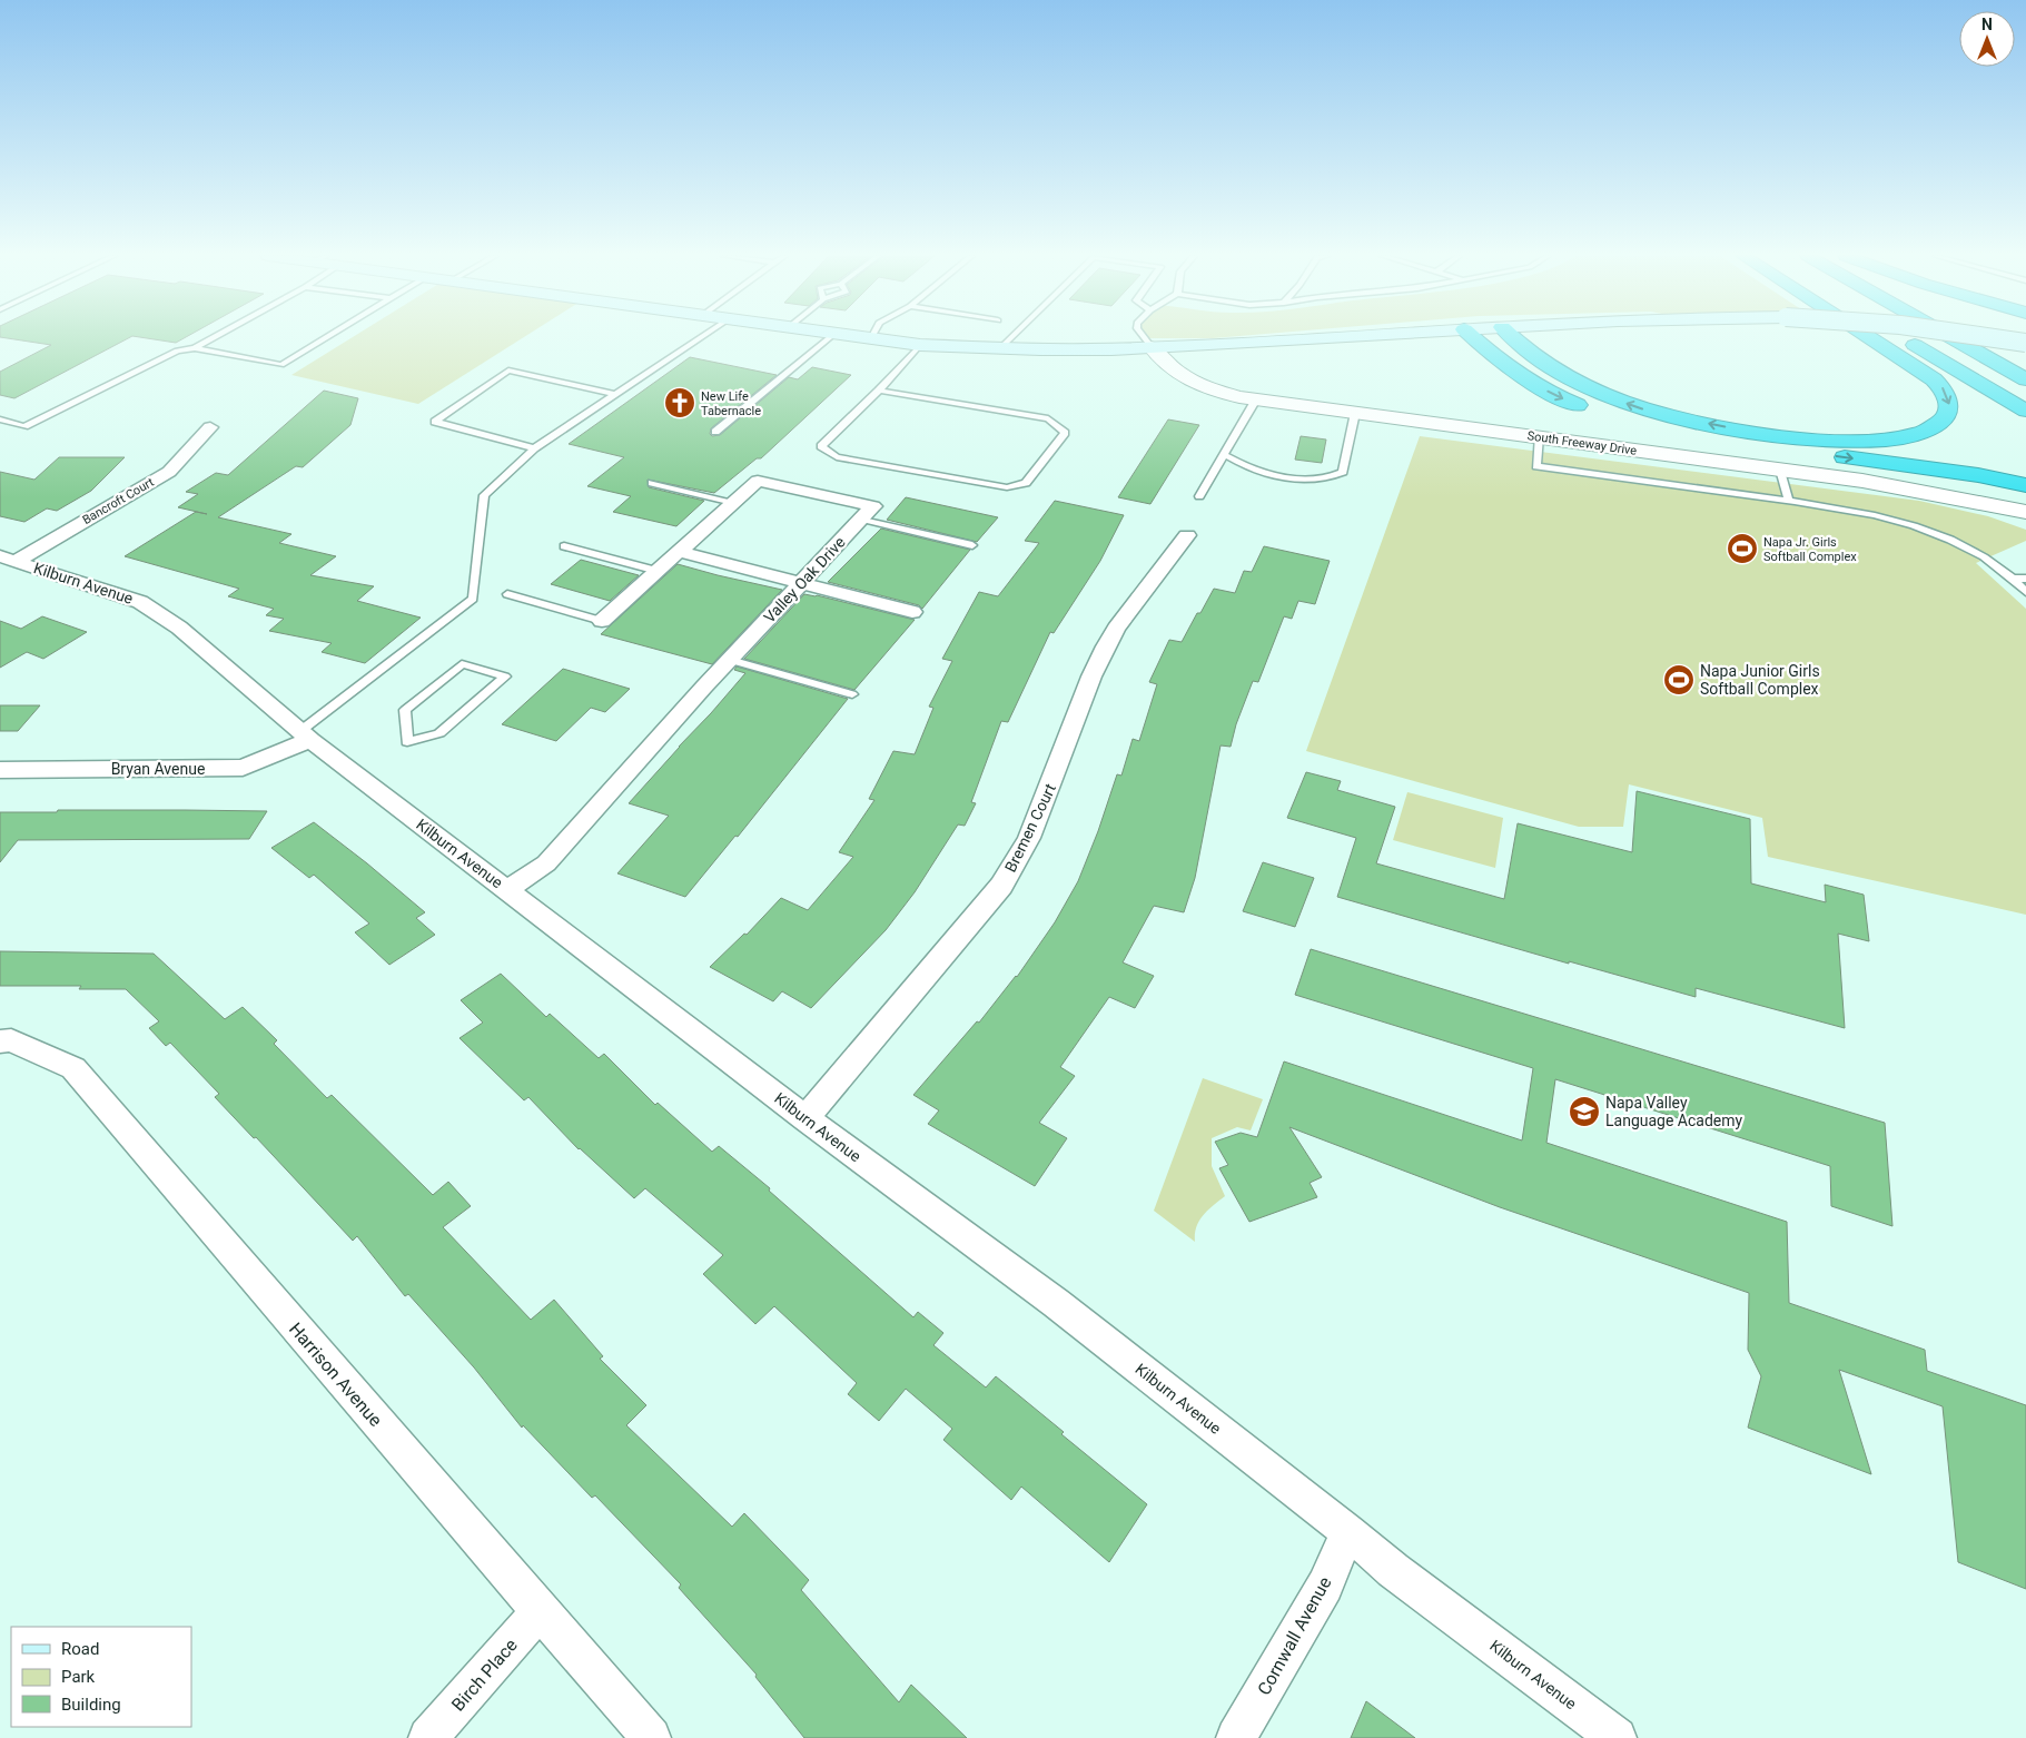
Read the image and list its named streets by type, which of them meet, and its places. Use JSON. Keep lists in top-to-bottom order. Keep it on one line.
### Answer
{"streets":{"street":["South Freeway Drive","Bancroft Court","Valley Oak Drive","Kilburn Avenue","Bryan Avenue","Bremen Court","Harrison Avenue","Cornwall Avenue","Birch Place"]},"crossings":[["Bancroft Court","Kilburn Avenue"],["Valley Oak Drive","Kilburn Avenue"],["Kilburn Avenue","Bryan Avenue"],["Kilburn Avenue","Bremen Court"],["Kilburn Avenue","Cornwall Avenue"],["Harrison Avenue","Birch Place"]],"places":{"church":["New Life Tabernacle"],"sports":["Napa Jr. Girls Softball Complex","Napa Junior Girls Softball Complex"],"school or university":["Napa Valley Language Academy"]},"legend":["Road","Park","Building"],"north":"top"}
